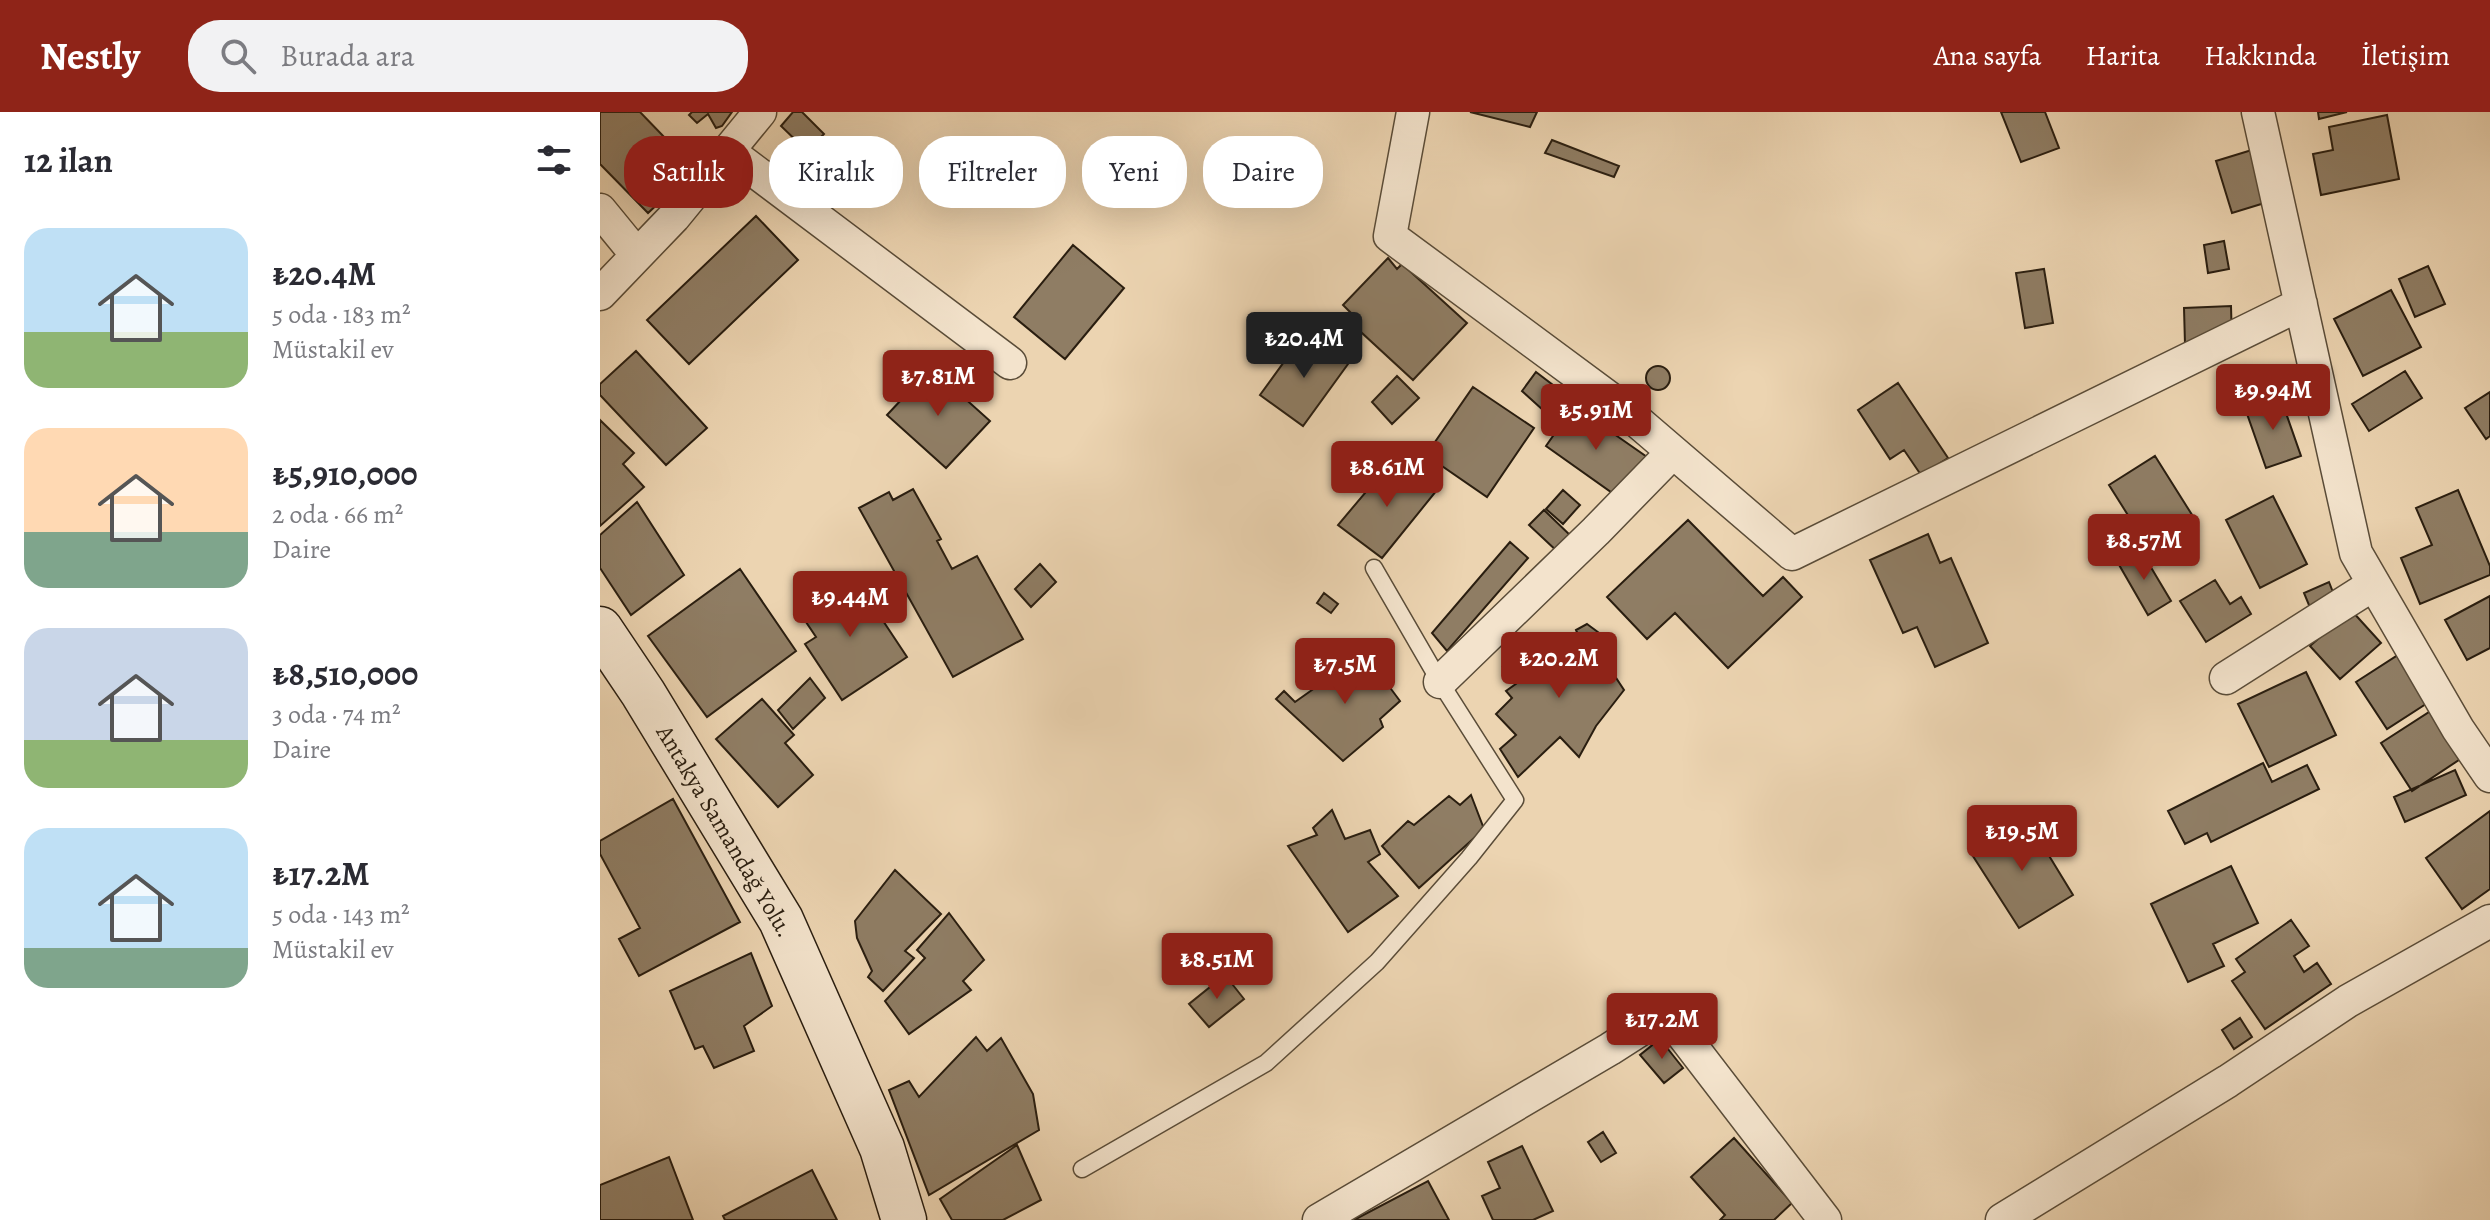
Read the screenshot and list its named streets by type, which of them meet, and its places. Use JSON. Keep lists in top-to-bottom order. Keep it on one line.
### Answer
{"streets":{"street":["Antakya Samandağ Yolu."]},"page":{"header":"Nestly","search":"Burada ara","nav":["Ana sayfa","Harita","Hakkında","İletişim"],"heading":"12 ilan","chip":["Satılık","Kiralık","Filtreler","Yeni","Daire"],"list":[{"name":"₺20.4M","note":"5 oda · 183 m² · Müstakil ev"},{"name":"₺5,910,000","note":"2 oda · 66 m² · Daire"},{"name":"₺8,510,000","note":"3 oda · 74 m² · Daire"},{"name":"₺17.2M","note":"5 oda · 143 m² · Müstakil ev"}],"price":["₺20.4M","₺7.81M","₺9.94M","₺5.91M","₺8.61M","₺8.57M","₺9.44M","₺20.2M","₺7.5M","₺19.5M","₺8.51M","₺17.2M"]}}
